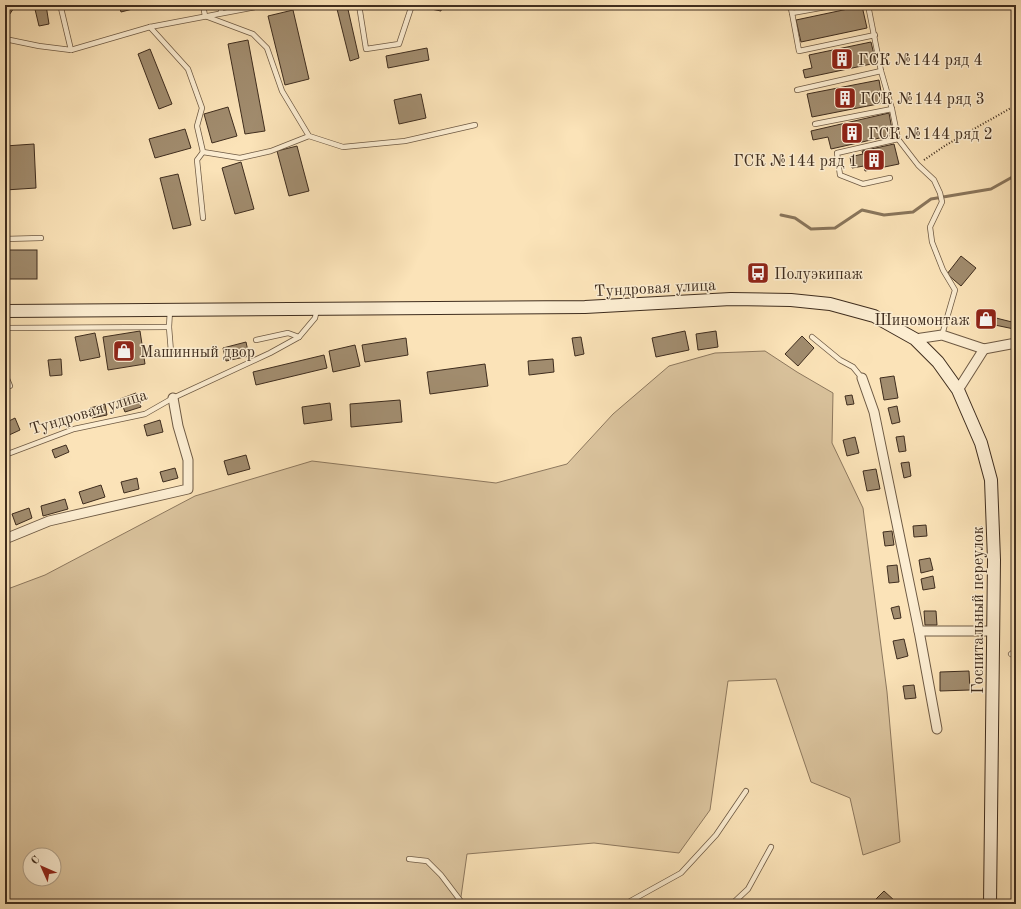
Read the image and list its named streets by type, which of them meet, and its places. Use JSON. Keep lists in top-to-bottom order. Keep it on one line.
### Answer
{"streets":{"main road":["Тундровая улица","Госпитальный переулок"]},"crossings":[["Тундровая улица","Госпитальный переулок"]],"places":{"building":["ГСК №144 ряд 4","ГСК №144 ряд 3","ГСК №144 ряд 2","ГСК №144 ряд 1"],"bus stop":["Полуэкипаж"],"shop":["Шиномонтаж","Машинный двор"]},"north":"top left"}
